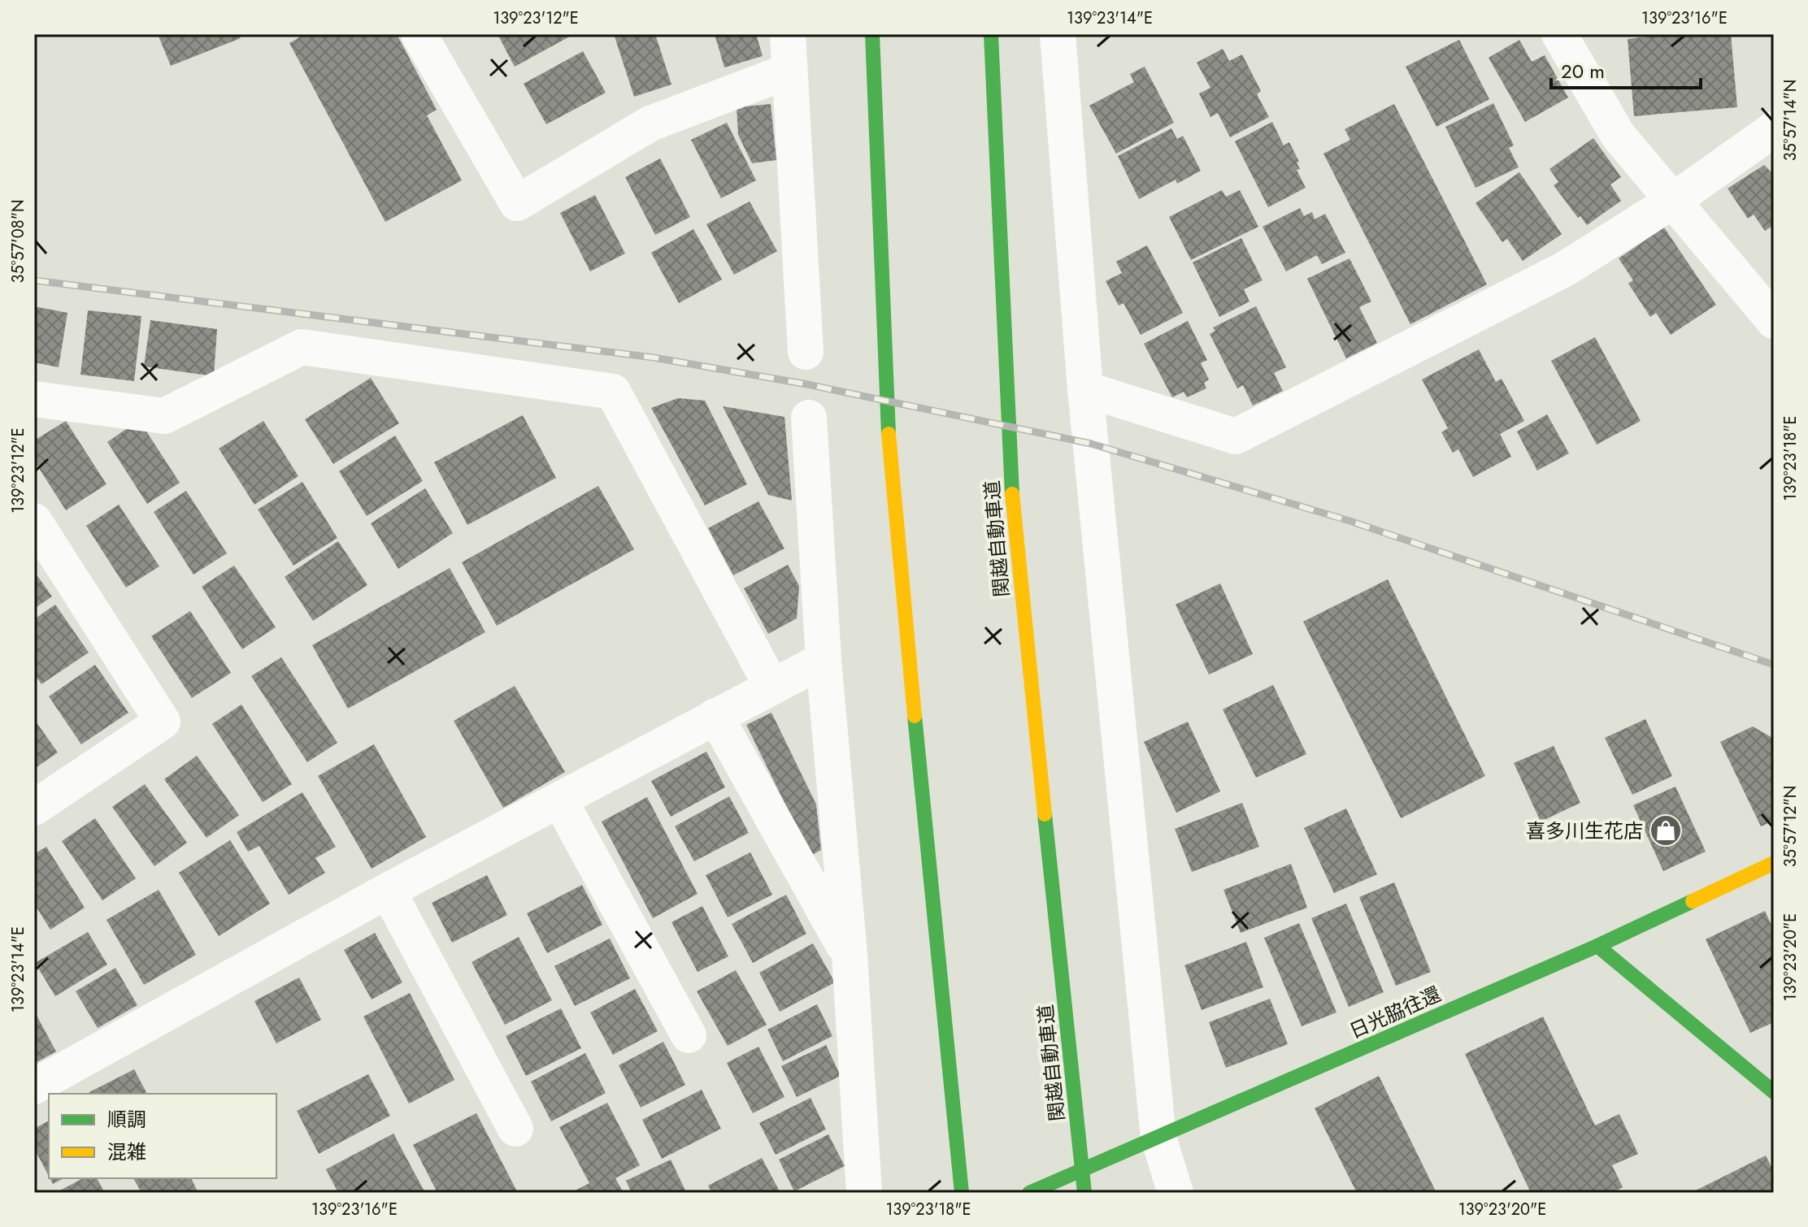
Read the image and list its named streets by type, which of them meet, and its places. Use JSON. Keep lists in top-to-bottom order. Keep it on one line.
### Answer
{"streets":{"main road":["関越自動車道","日光脇往還"]},"places":{"shop":["喜多川生花店"]},"legend":["順調","混雑"],"scale_bar":"20 m","coordinates":["139°23'12\"E","139°23'14\"E","139°23'16\"E","35°57'14\"N","35°57'08\"N","139°23'18\"E","35°57'12\"N","139°23'20\"E"]}
